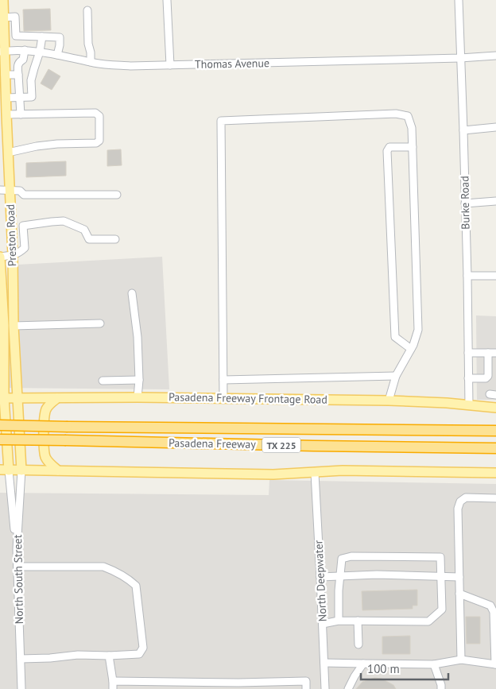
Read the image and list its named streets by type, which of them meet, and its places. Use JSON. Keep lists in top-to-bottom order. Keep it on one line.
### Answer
{"streets":{"highway":["Pasadena Freeway","TX 225"],"main road":["Preston Road","Pasadena Freeway Frontage Road"],"street":["Thomas Avenue","Burke Road","North South Street","North Deepwater"]},"crossings":[["Thomas Avenue","Burke Road"],["Thomas Avenue","Preston Road"],["Burke Road","Pasadena Freeway Frontage Road"],["Preston Road","Pasadena Freeway Frontage Road"],["Preston Road","North South Street"]],"scale_bar":"100 m"}
